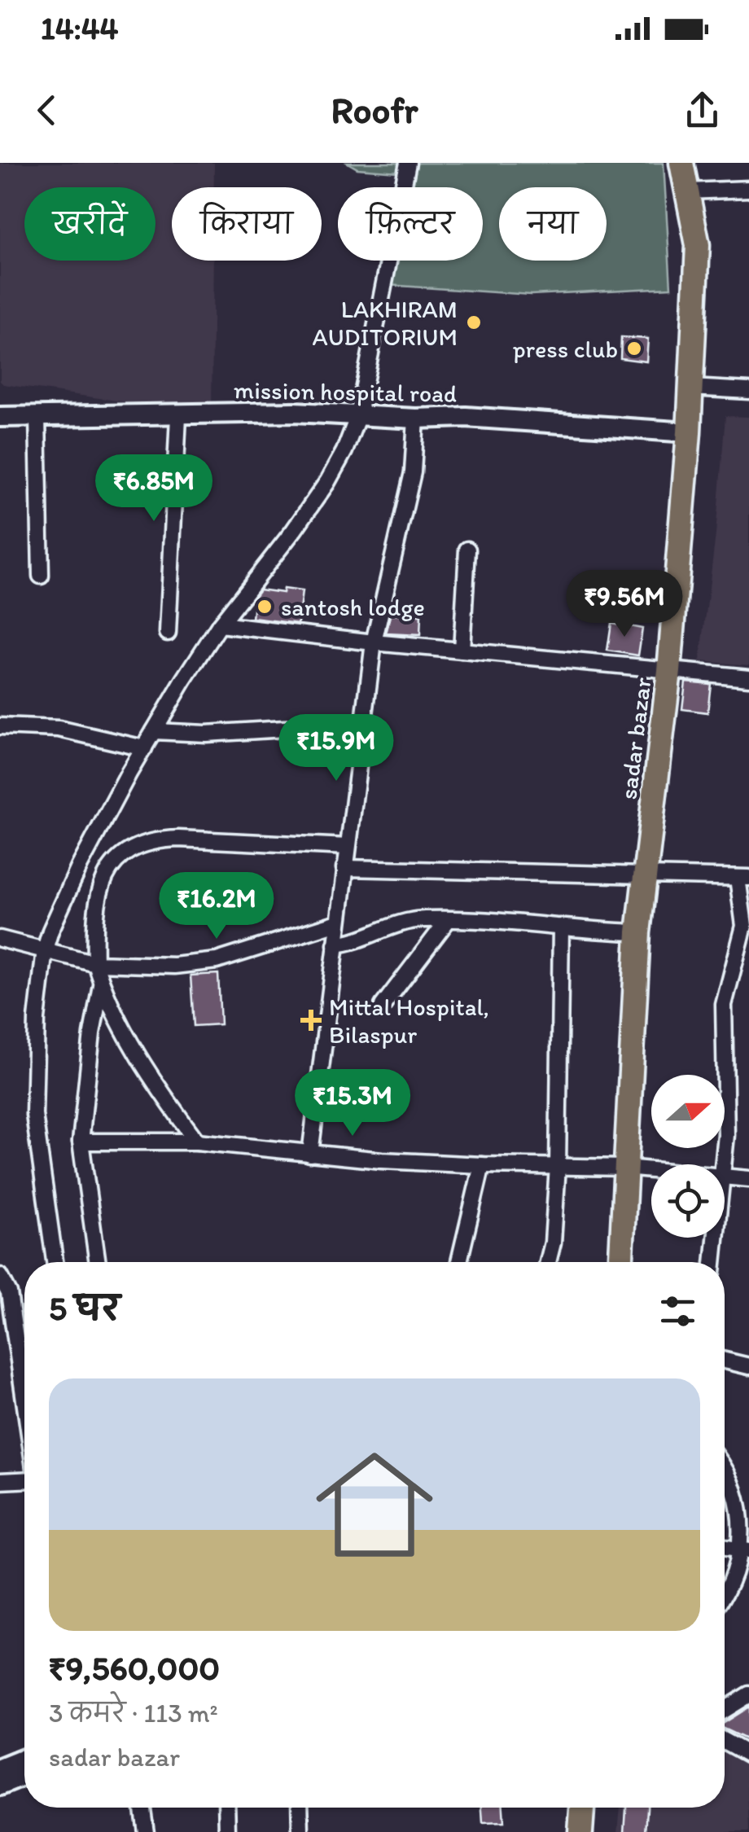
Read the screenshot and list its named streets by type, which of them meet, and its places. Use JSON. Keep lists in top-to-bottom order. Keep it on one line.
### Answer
{"streets":{"main road":["sadar bazar"],"street":["mission hospital road"]},"crossings":[["mission hospital road","sadar bazar"]],"places":{"other":["LAKHIRAM AUDITORIUM","press club","santosh lodge"],"health":["Mittal Hospital, Bilaspur"]},"north":"right","page":{"status":"14:44","header":"Roofr","chip":["खरीदें","किराया","फ़िल्टर","नया"],"price":["₹6.85M","₹9.56M","₹15.9M","₹16.2M","₹15.3M"],"heading":"5 घर","list":[{"name":"₹9,560,000","note":"3 कमरे · 113 m² · sadar bazar"}]}}
